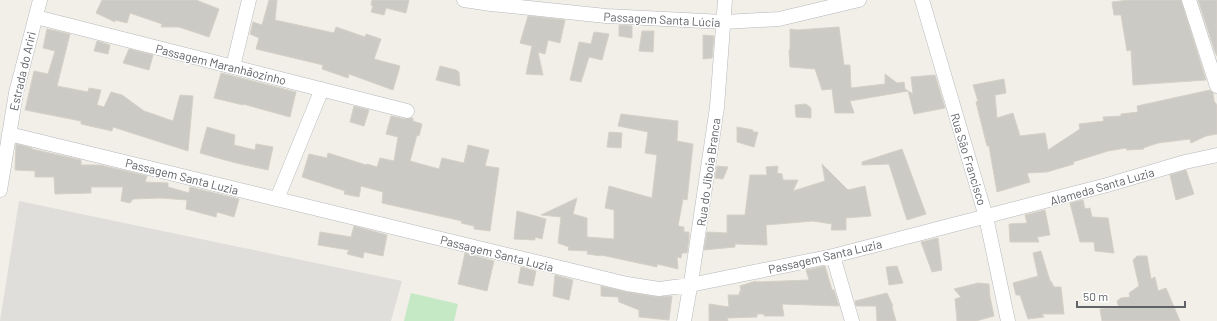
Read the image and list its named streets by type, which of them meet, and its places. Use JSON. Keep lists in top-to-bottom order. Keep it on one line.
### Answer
{"streets":{"street":["Passagem Santa Lúcia","Passagem Maranhãozinho","Estrada do Ariri","Rua São Francisco","Rua do Jiboia Branca","Passagem Santa Luzia","Alameda Santa Luzia"]},"crossings":[["Passagem Santa Lúcia","Rua do Jiboia Branca"],["Passagem Maranhãozinho","Estrada do Ariri"],["Estrada do Ariri","Passagem Santa Luzia"],["Rua São Francisco","Passagem Santa Luzia"],["Rua São Francisco","Alameda Santa Luzia"],["Rua do Jiboia Branca","Passagem Santa Luzia"],["Passagem Santa Luzia","Alameda Santa Luzia"]],"scale_bar":"50 m"}
